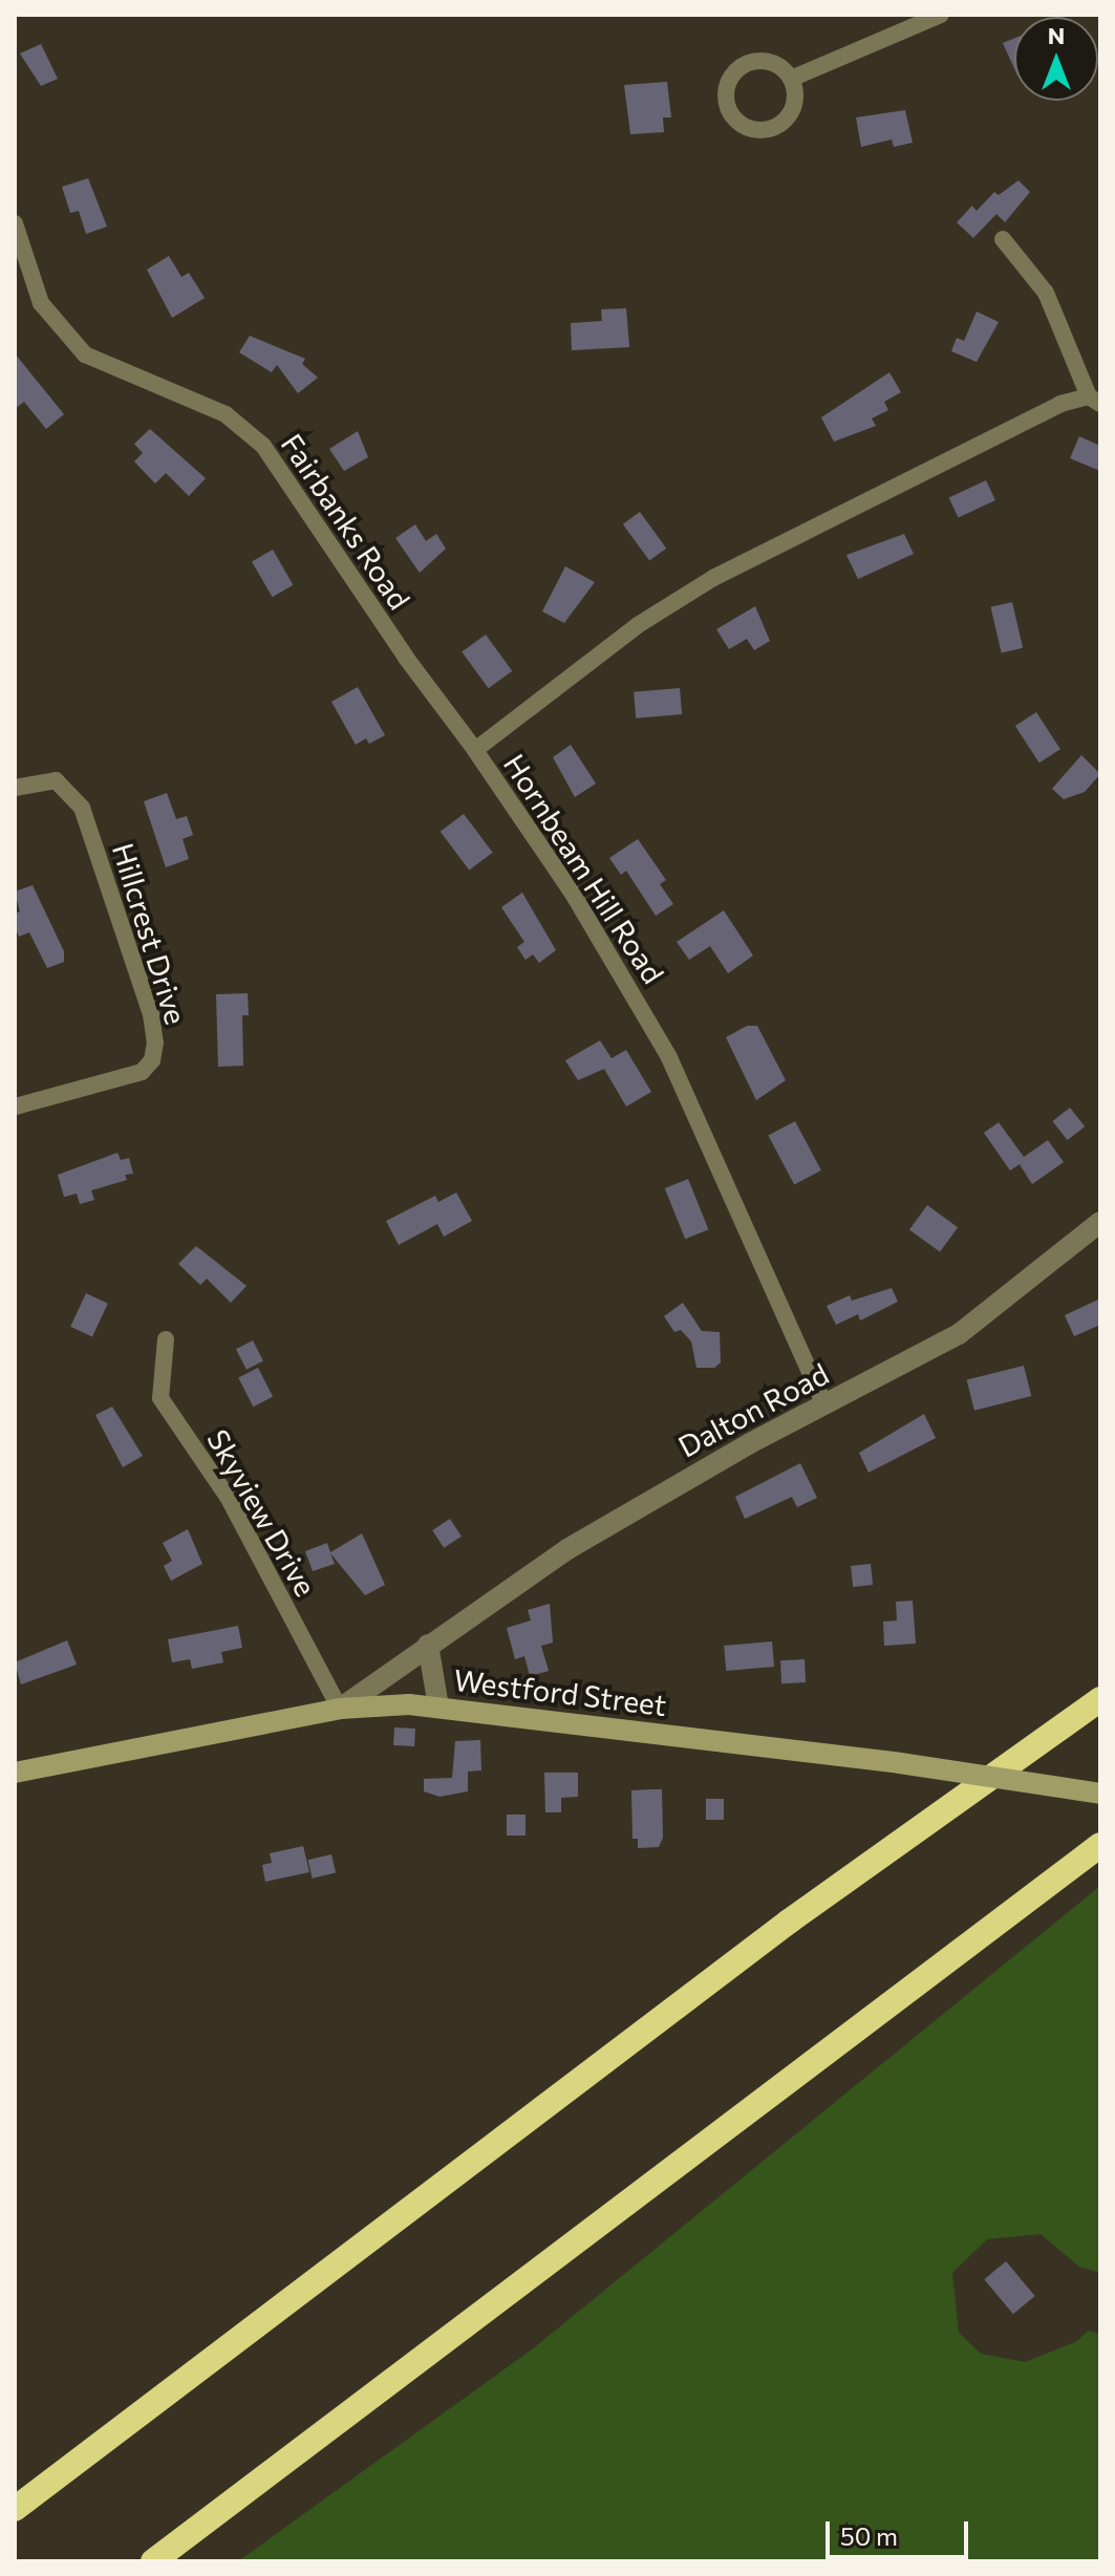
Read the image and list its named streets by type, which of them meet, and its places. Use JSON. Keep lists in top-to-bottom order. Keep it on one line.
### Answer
{"streets":{"main road":["Westford Street"],"street":["Fairbanks Road","Hornbeam Hill Road","Hillcrest Drive","Dalton Road","Skyview Drive"]},"crossings":[["Fairbanks Road","Hornbeam Hill Road"],["Hornbeam Hill Road","Dalton Road"],["Dalton Road","Skyview Drive"],["Dalton Road","Westford Street"],["Skyview Drive","Westford Street"]],"scale_bar":"50 m","north":"top"}
